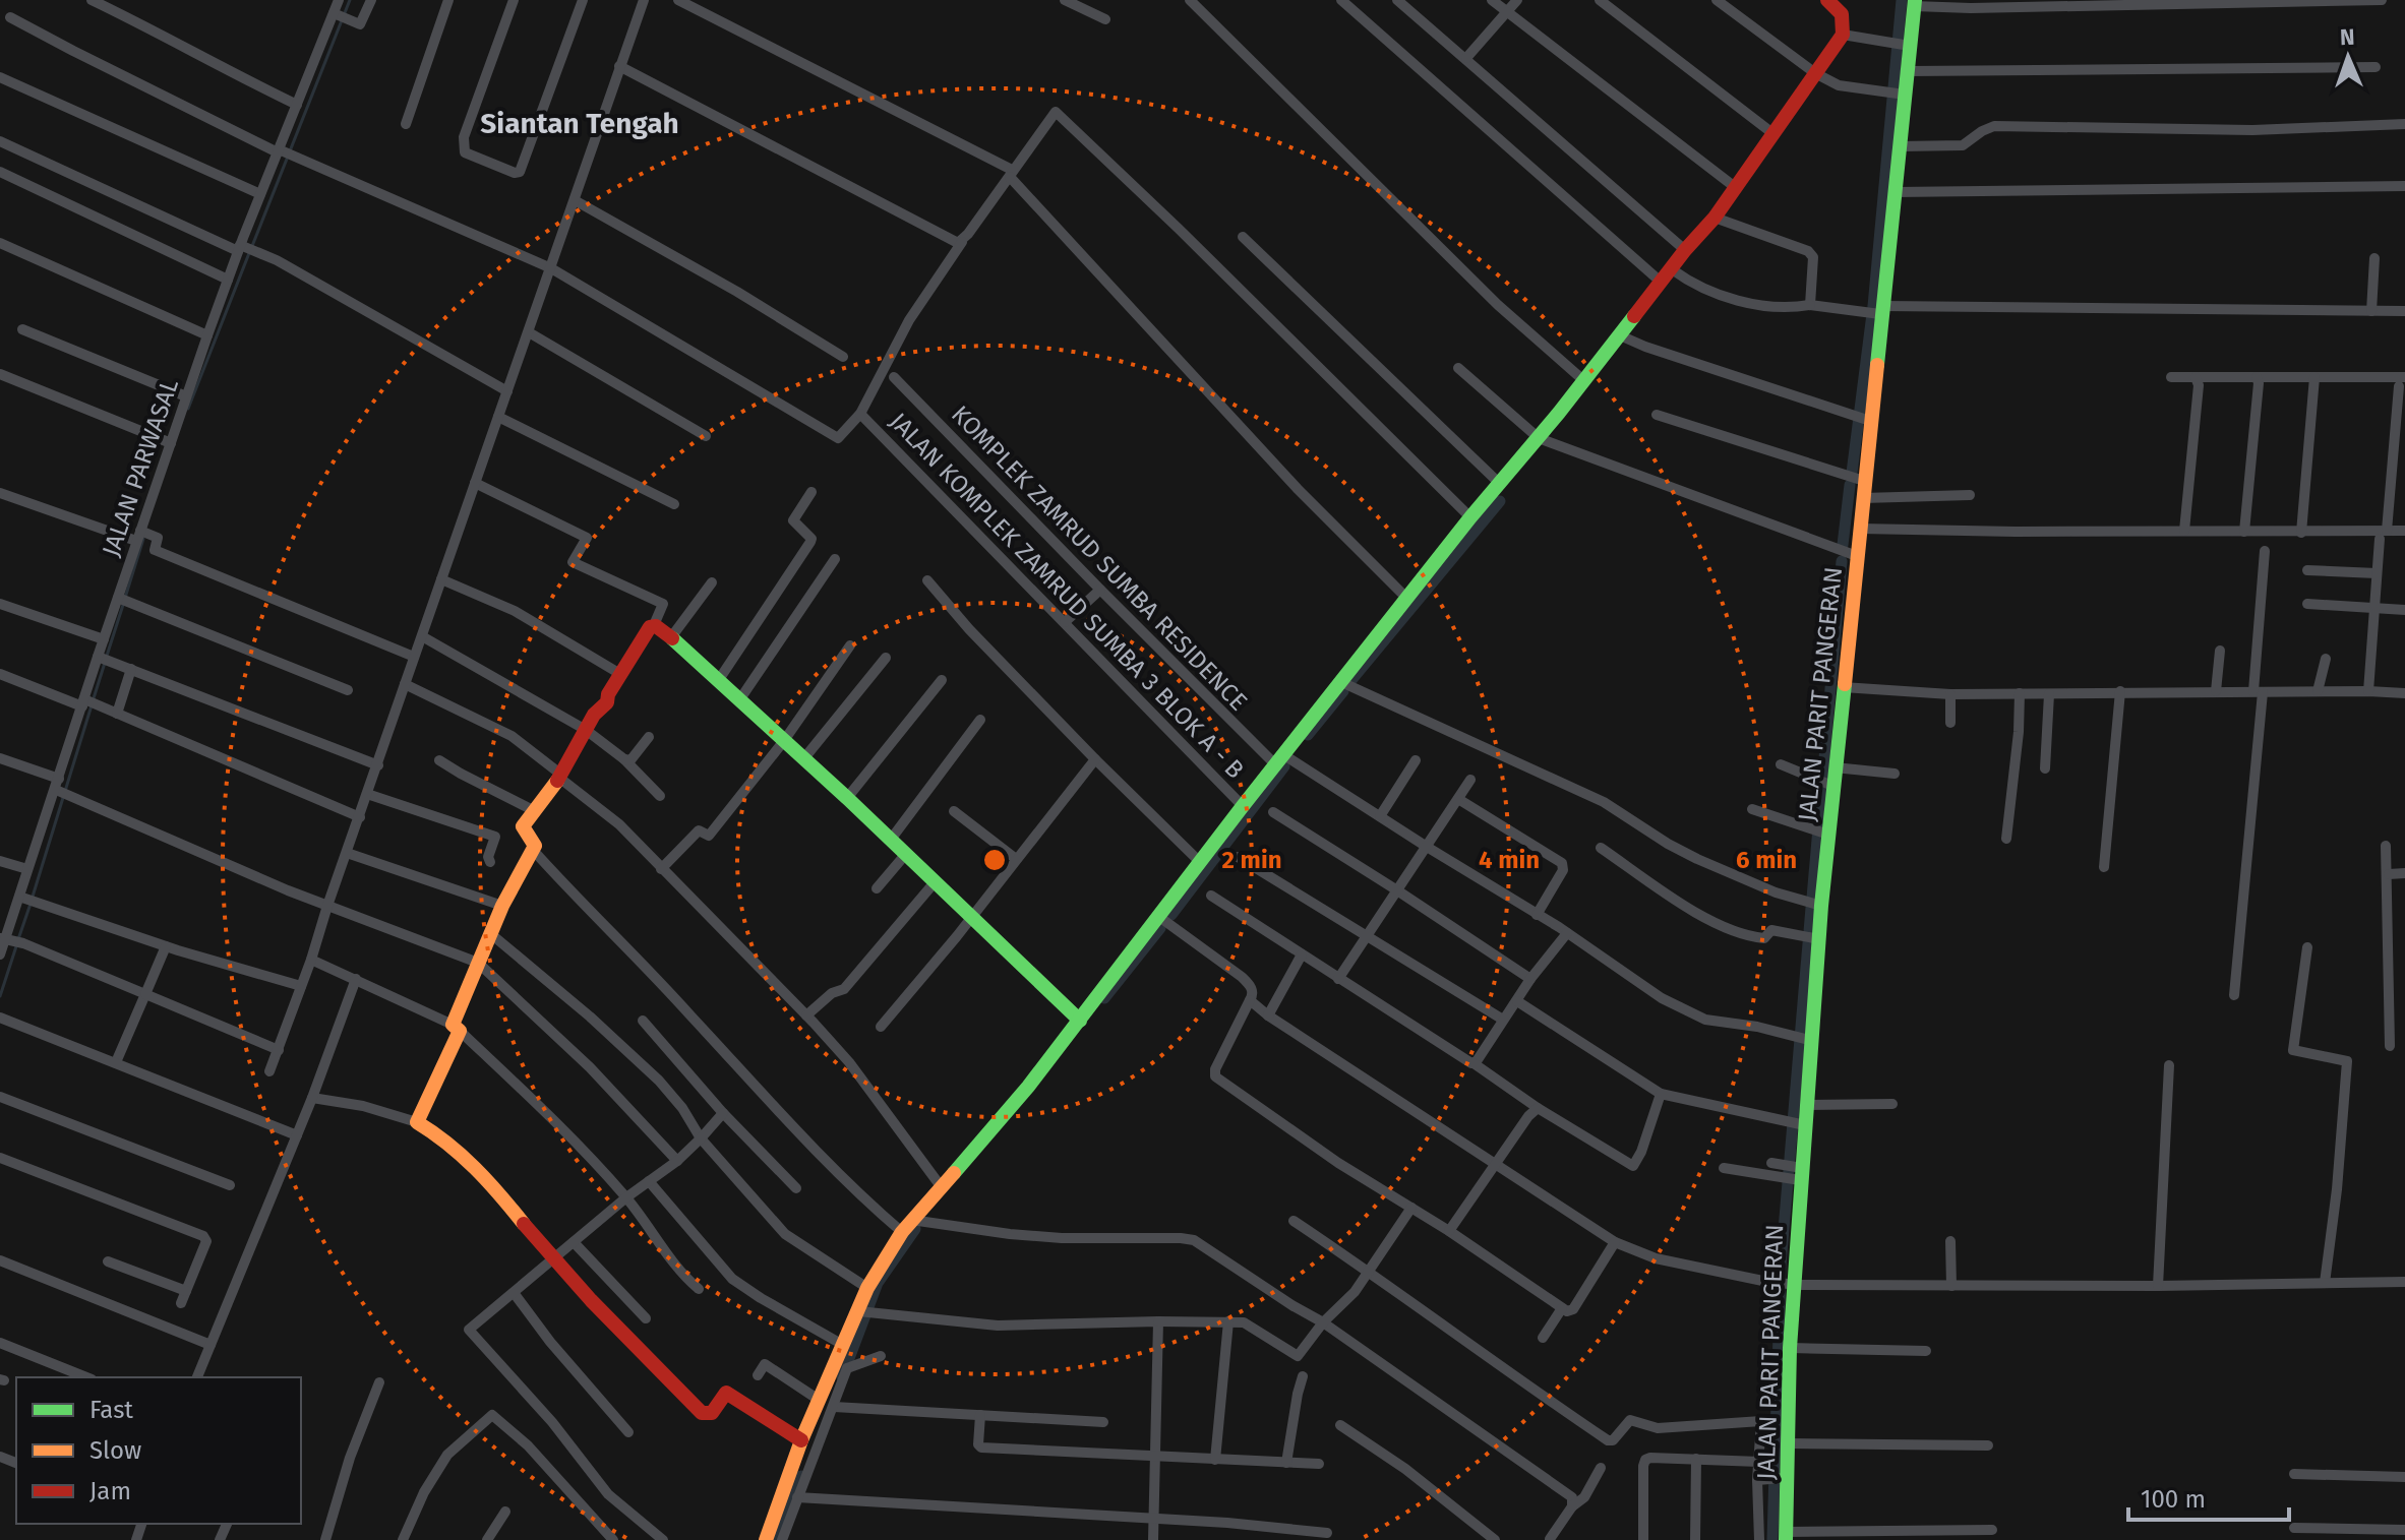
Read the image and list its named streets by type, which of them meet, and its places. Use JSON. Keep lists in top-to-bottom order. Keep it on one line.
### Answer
{"streets":{"street":["JALAN PARWASAL","KOMPLEK ZAMRUD SUMBA RESIDENCE","JALAN KOMPLEK ZAMRUD SUMBA 3 BLOK A - B","JALAN PARIT PANGERAN"]},"crossings":[["KOMPLEK ZAMRUD SUMBA RESIDENCE","JALAN PARIT PANGERAN"]],"districts":["Siantan Tengah"],"legend":["Fast","Slow","Jam"],"scale_bar":"100 m","north":"top","rings":["2 min","4 min","6 min"]}
